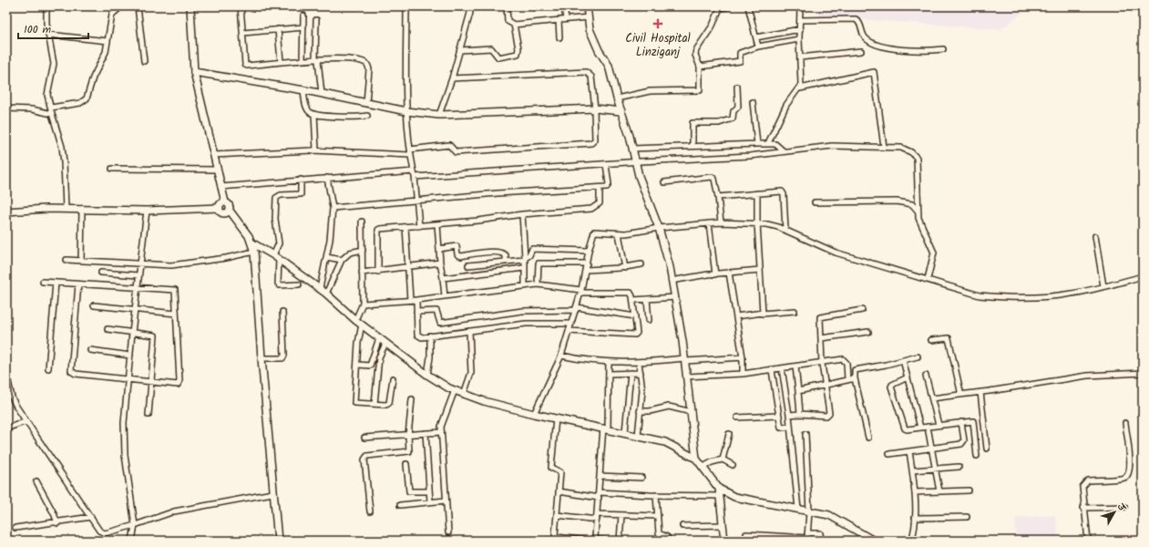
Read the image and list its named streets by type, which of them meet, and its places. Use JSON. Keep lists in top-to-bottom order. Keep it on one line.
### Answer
{"places":{"health":["Civil Hospital Linziganj"]},"scale_bar":"100 m","north":"top right"}
